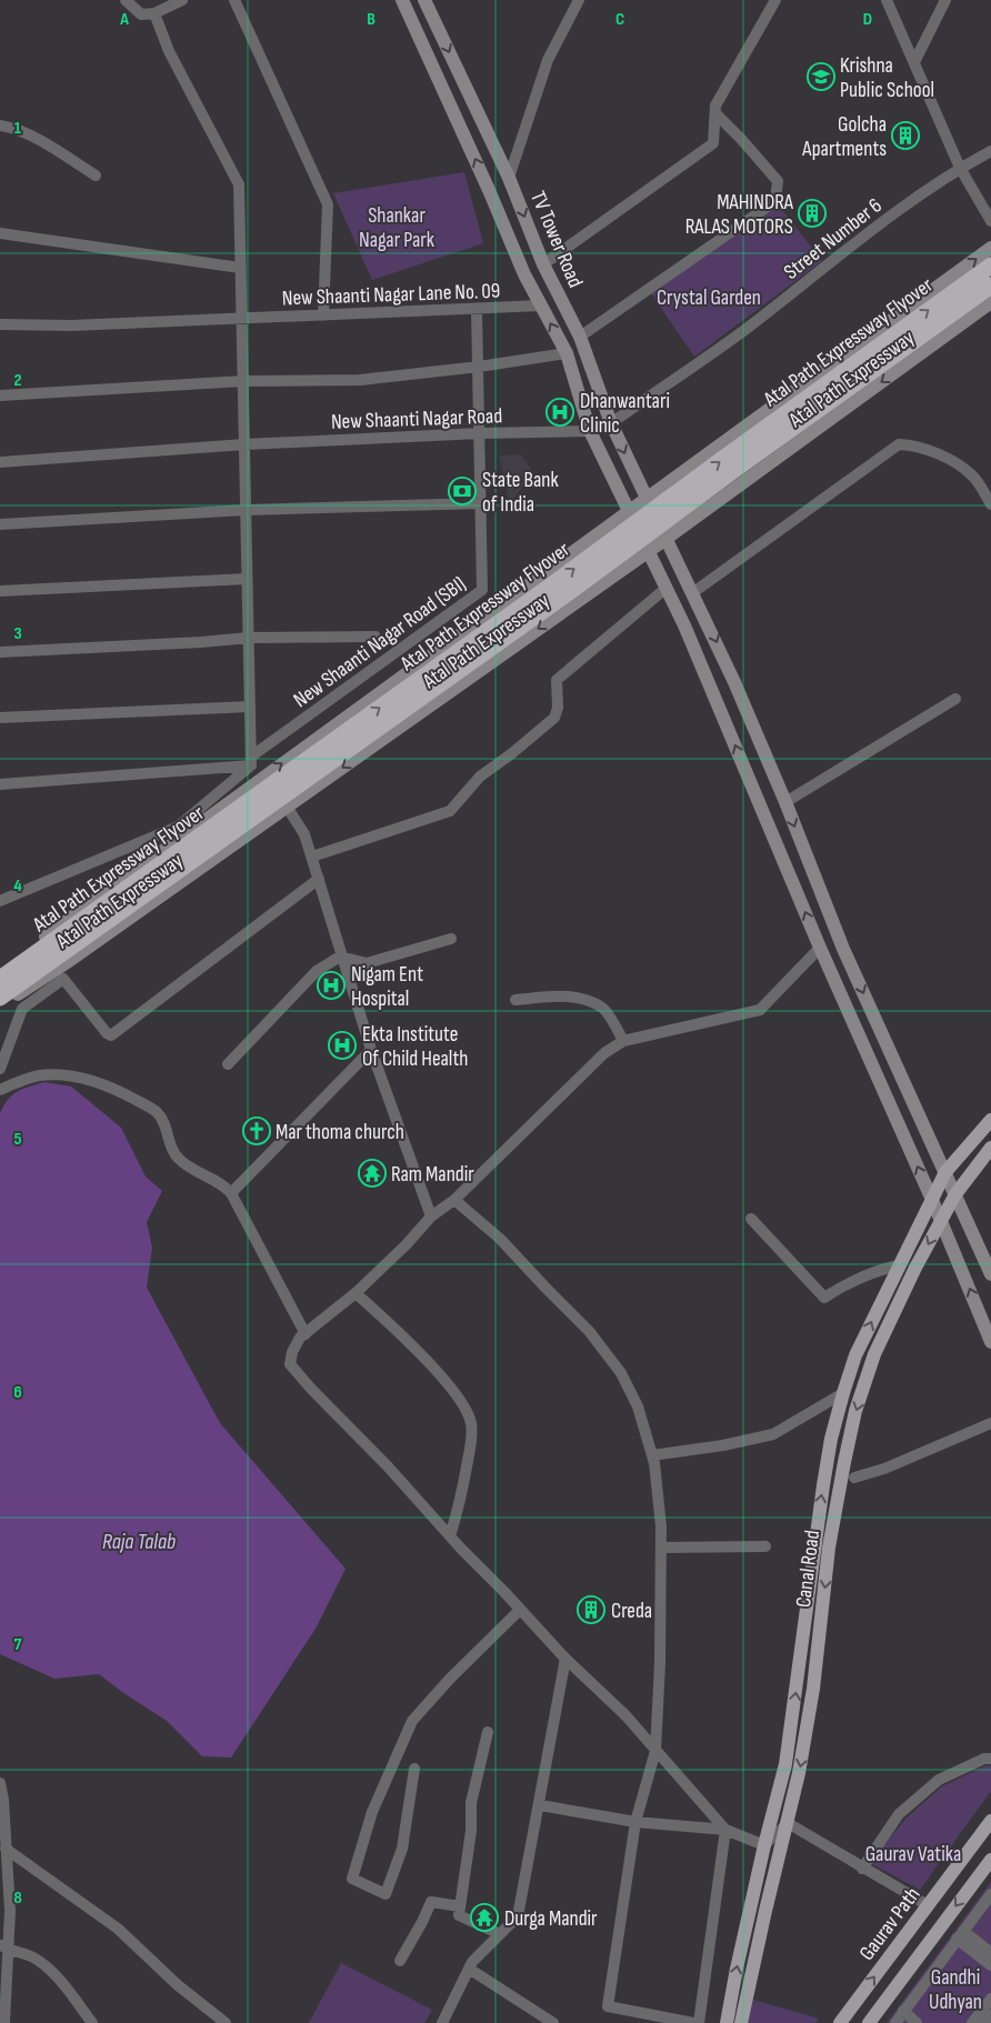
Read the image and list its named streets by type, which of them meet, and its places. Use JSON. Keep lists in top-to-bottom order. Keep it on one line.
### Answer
{"streets":{"highway":["Atal Path Expressway Flyover"],"main road":["TV Tower Road","Atal Path Expressway","Canal Road","Gaurav Path"],"street":["Street Number 6","New Shaanti Nagar Lane No. 09","New Shaanti Nagar Road","New Shaanti Nagar Road (SBI)"]},"crossings":[["Street Number 6","TV Tower Road"],["Street Number 6","New Shaanti Nagar Road"],["TV Tower Road","New Shaanti Nagar Lane No. 09"],["TV Tower Road","Atal Path Expressway"],["TV Tower Road","New Shaanti Nagar Road"],["TV Tower Road","Canal Road"],["New Shaanti Nagar Lane No. 09","New Shaanti Nagar Road (SBI)"],["Atal Path Expressway Flyover","Atal Path Expressway"],["New Shaanti Nagar Road","New Shaanti Nagar Road (SBI)"]],"water":["Raja Talab"],"parks":["Shankar Nagar Park","Crystal Garden","Gaurav Vatika","Gandhi Udhyan"],"places":{"school or university":["Krishna Public School"],"building":["Golcha Apartments","MAHINDRA RALAS MOTORS","Creda"],"hospital":["Dhanwantari Clinic","Nigam Ent Hospital","Ekta Institute Of Child Health"],"bank":["State Bank of India"],"church":["Mar thoma church"],"temple":["Ram Mandir","Durga Mandir"]},"grid":{"columns":["A","B","C","D"],"rows":["1","2","3","4","5","6","7","8"]}}
